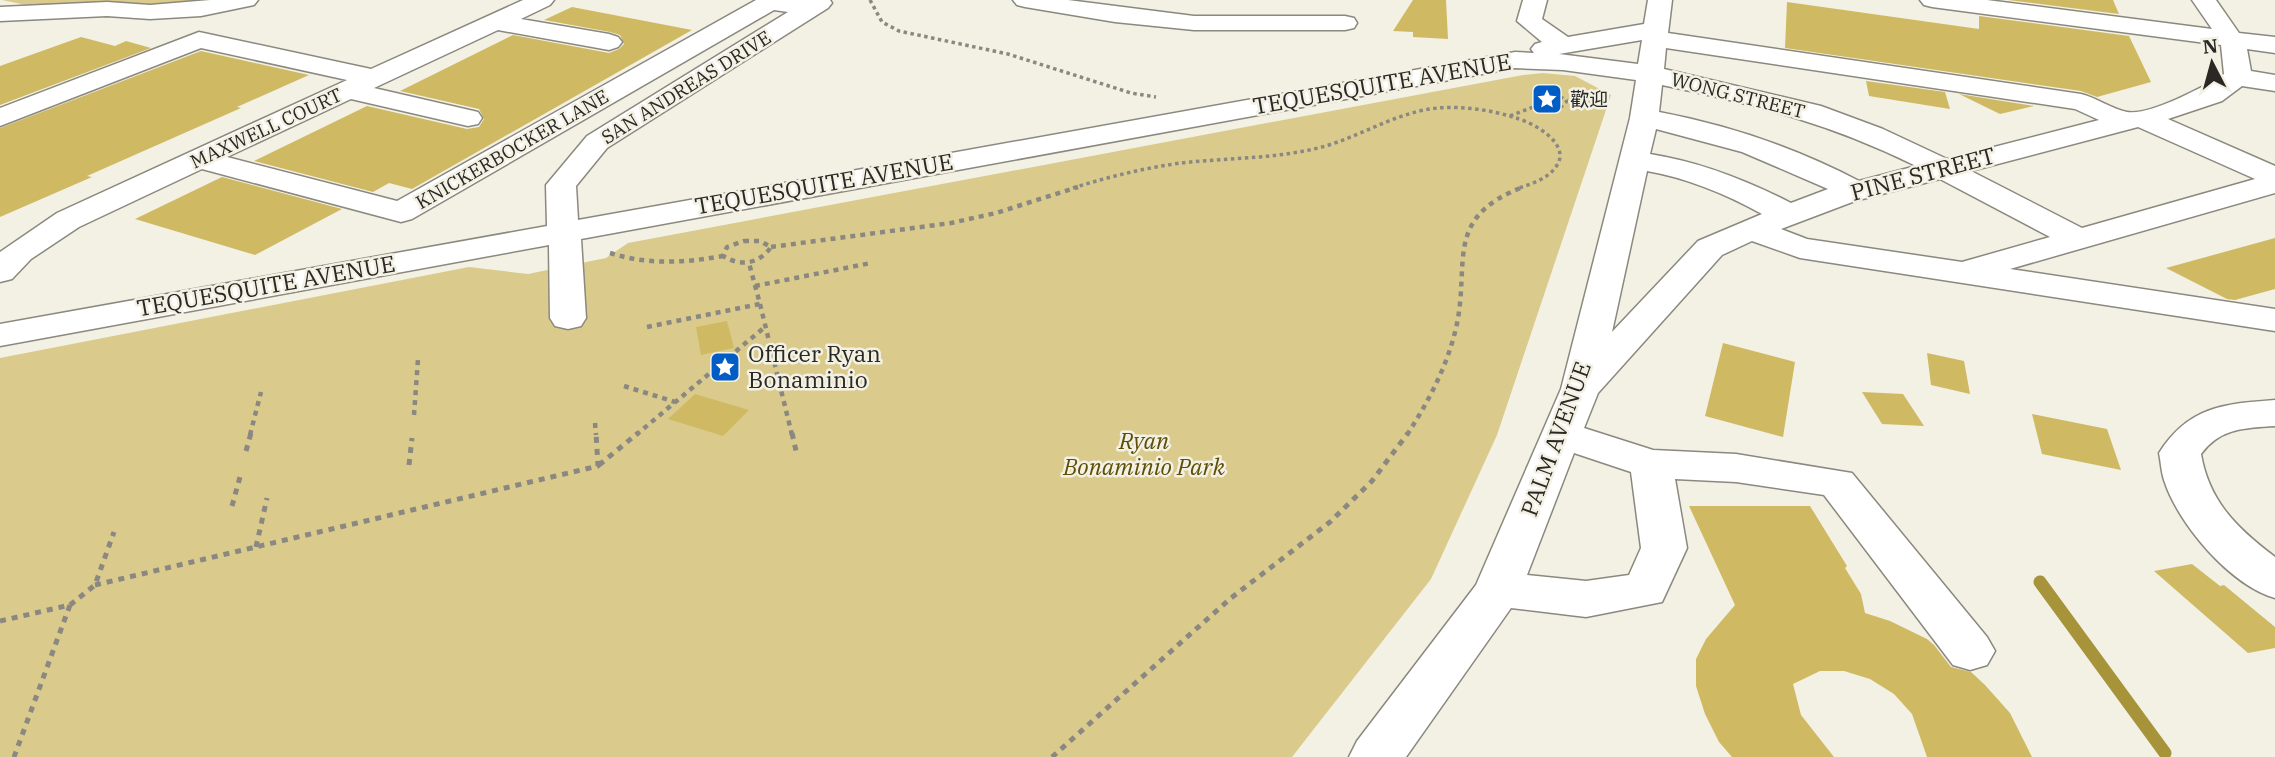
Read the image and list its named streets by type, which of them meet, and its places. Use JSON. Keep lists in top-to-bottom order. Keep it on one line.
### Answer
{"streets":{"street":["TEQUESQUITE AVENUE","SAN ANDREAS DRIVE","WONG STREET","MAXWELL COURT","KNICKERBOCKER LANE","PINE STREET","PALM AVENUE"]},"crossings":[["TEQUESQUITE AVENUE","SAN ANDREAS DRIVE"],["TEQUESQUITE AVENUE","WONG STREET"],["TEQUESQUITE AVENUE","PALM AVENUE"],["SAN ANDREAS DRIVE","KNICKERBOCKER LANE"],["WONG STREET","PINE STREET"],["WONG STREET","PALM AVENUE"],["MAXWELL COURT","KNICKERBOCKER LANE"],["PINE STREET","PALM AVENUE"]],"parks":["Ryan Bonaminio Park"],"places":{"place":["歡迎","Officer Ryan Bonaminio"]},"north":"top"}
